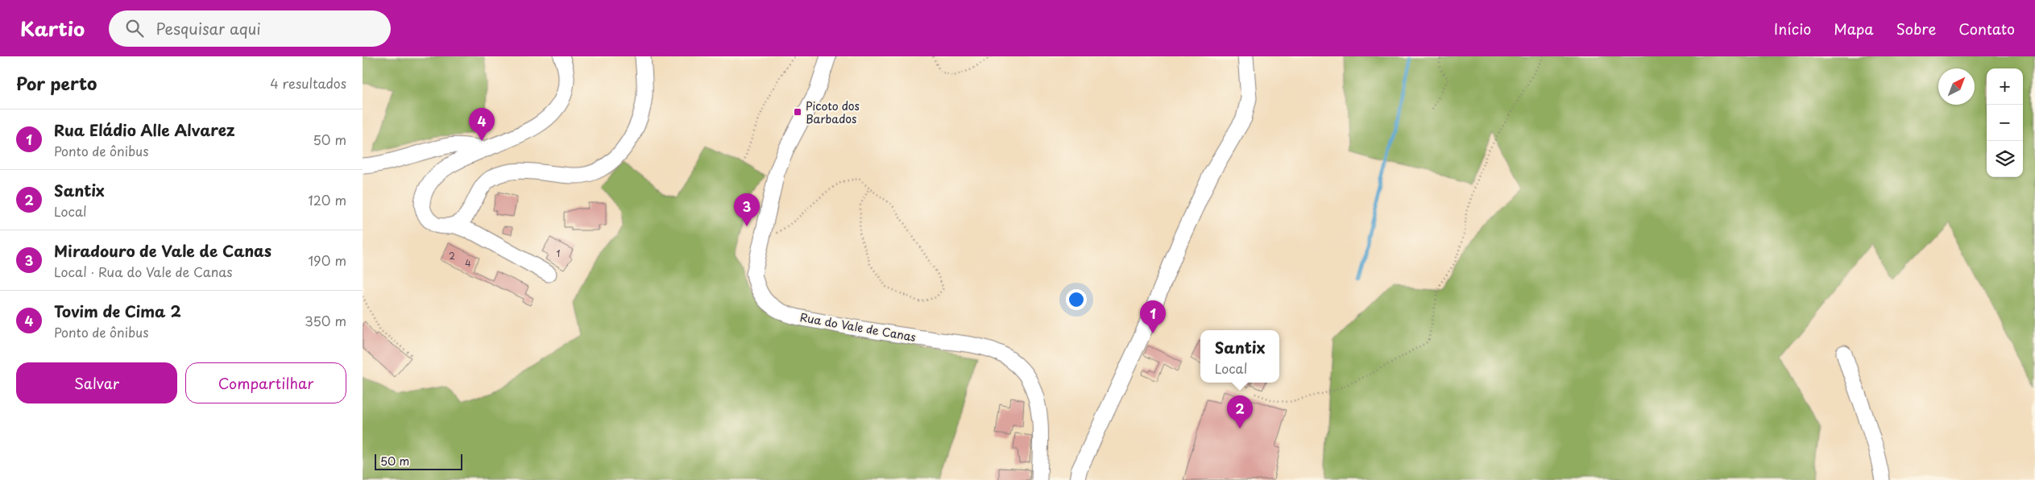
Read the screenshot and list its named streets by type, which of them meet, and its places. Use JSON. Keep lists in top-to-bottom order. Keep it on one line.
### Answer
{"streets":{"street":["Rua do Vale de Canas"]},"places":{"transit":["Picoto dos Barbados"]},"house_numbers":["1","2","4"],"scale_bar":"50 m","north":"top right","page":{"header":"Kartio","search":"Pesquisar aqui","nav":["Início","Mapa","Sobre","Contato"],"heading":["Por perto","4 resultados"],"map_buttons":["+","−"],"pins":["4","3","1","2"],"list":[{"mark":"1","name":"Rua Eládio Alle Alvarez","note":"Ponto de ônibus","value":"50 m"},{"mark":"2","name":"Santix","note":"Local","value":"120 m"},{"mark":"3","name":"Miradouro de Vale de Canas","note":"Local · Rua do Vale de Canas","value":"190 m"},{"mark":"4","name":"Tovim de Cima 2","note":"Ponto de ônibus","value":"350 m"}],"popup":["Santix","Local"],"buttons":["Salvar","Compartilhar"],"scale":"50 m"}}
